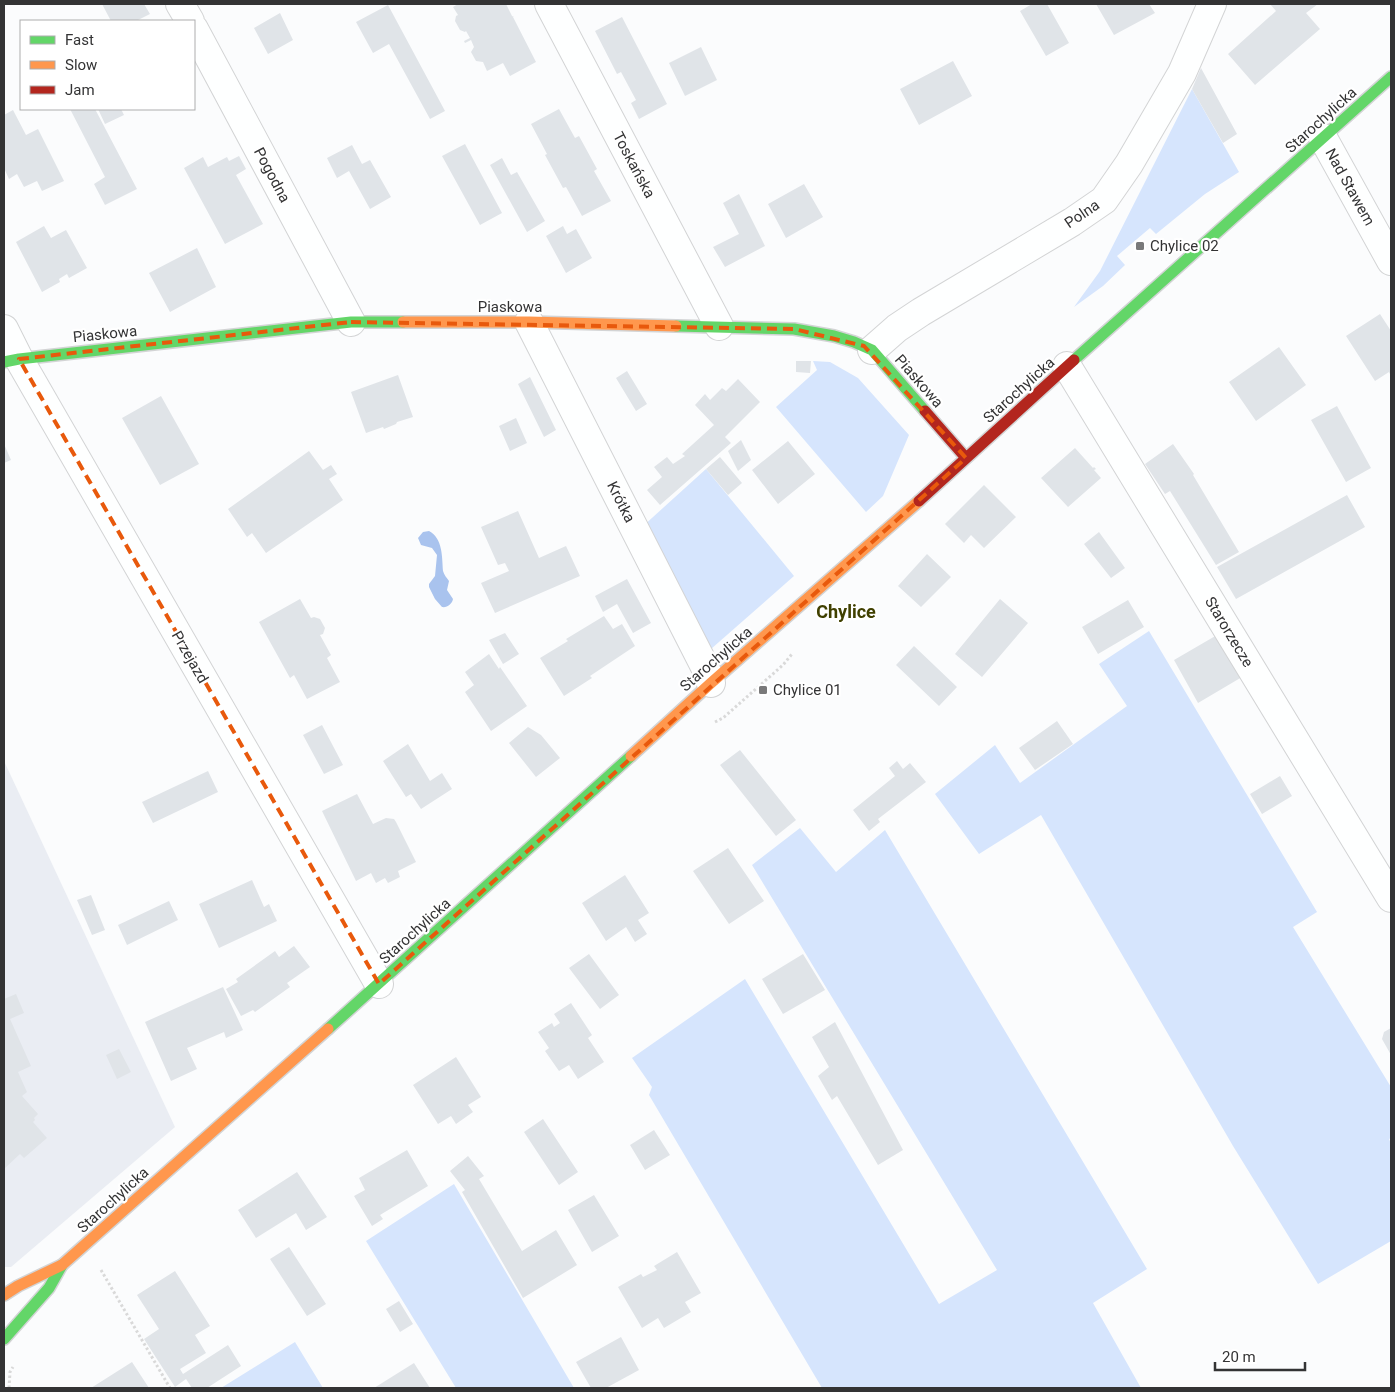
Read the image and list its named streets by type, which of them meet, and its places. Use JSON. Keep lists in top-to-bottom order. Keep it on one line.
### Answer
{"streets":{"street":["Starochylicka","Toskańska","Pogodna","Nad Stawem","Polna","Piaskowa","Krótka","Starorzecze","Przejazd"]},"crossings":[["Starochylicka","Nad Stawem"],["Starochylicka","Piaskowa"],["Starochylicka","Krótka"],["Starochylicka","Starorzecze"],["Starochylicka","Przejazd"],["Toskańska","Piaskowa"],["Pogodna","Piaskowa"],["Polna","Piaskowa"],["Piaskowa","Krótka"],["Piaskowa","Przejazd"]],"districts":["Chylice"],"places":{"transit":["Chylice 02","Chylice 01"]},"legend":["Fast","Slow","Jam"],"scale_bar":"20 m"}
